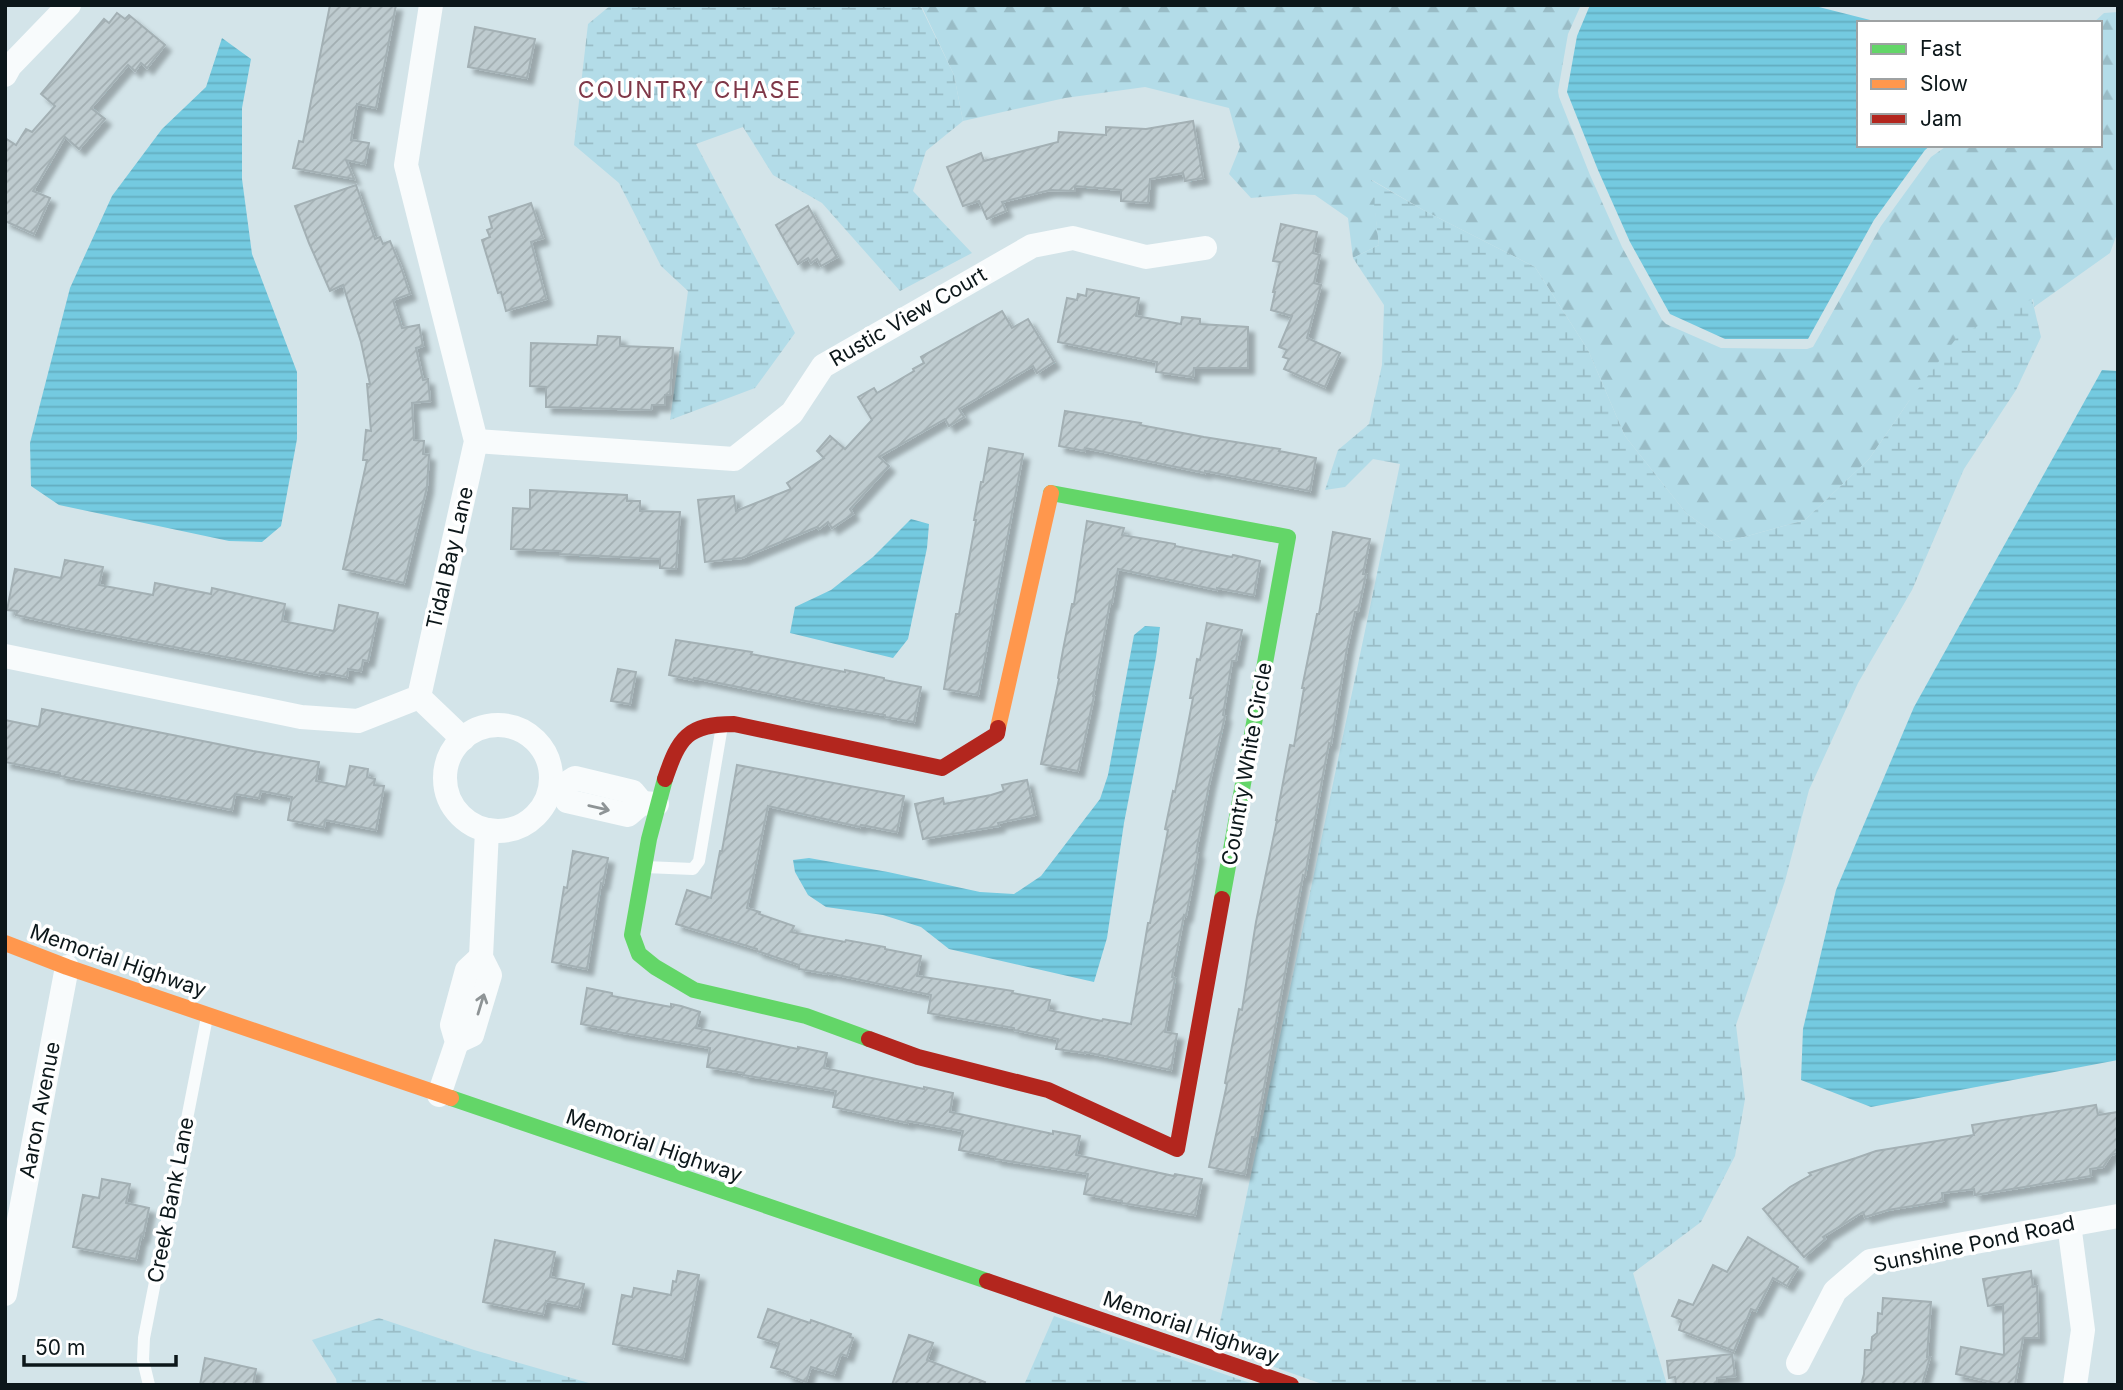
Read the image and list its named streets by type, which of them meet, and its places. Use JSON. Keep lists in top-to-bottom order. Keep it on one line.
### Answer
{"streets":{"street":["Rustic View Court","Tidal Bay Lane","Country White Circle","Memorial Highway","Aaron Avenue","Sunshine Pond Road"],"lane":["Creek Bank Lane"]},"crossings":[["Rustic View Court","Tidal Bay Lane"],["Memorial Highway","Aaron Avenue"],["Memorial Highway","Creek Bank Lane"]],"districts":["COUNTRY CHASE"],"legend":["Fast","Slow","Jam"],"scale_bar":"50 m"}
